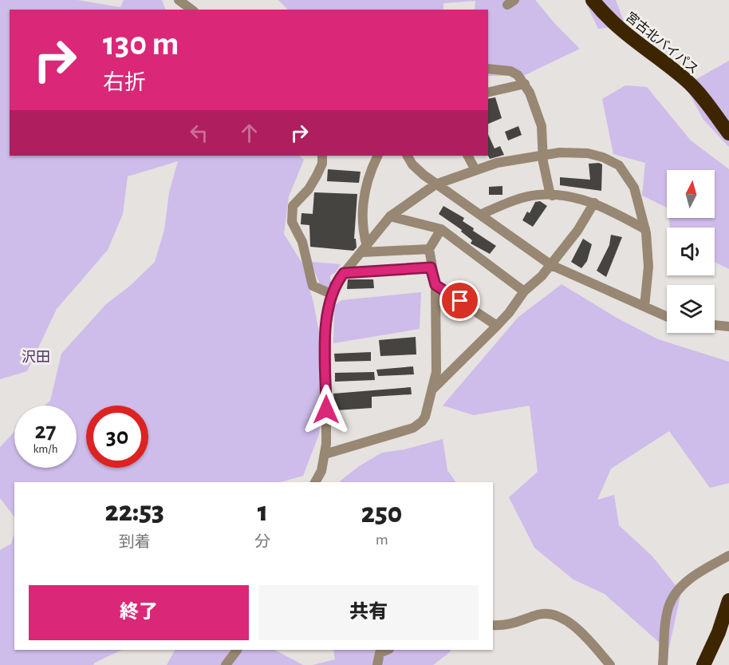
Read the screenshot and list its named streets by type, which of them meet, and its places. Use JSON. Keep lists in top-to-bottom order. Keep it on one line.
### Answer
{"streets":{"highway":["宮古北バイパス"]},"districts":["沢田"],"north":"top","page":{"turn":["130 m","右折"],"speed":"27 km/h","limit":"30","eta":["22:53","到着","1","分","250","m"],"buttons":["終了","共有"]}}
